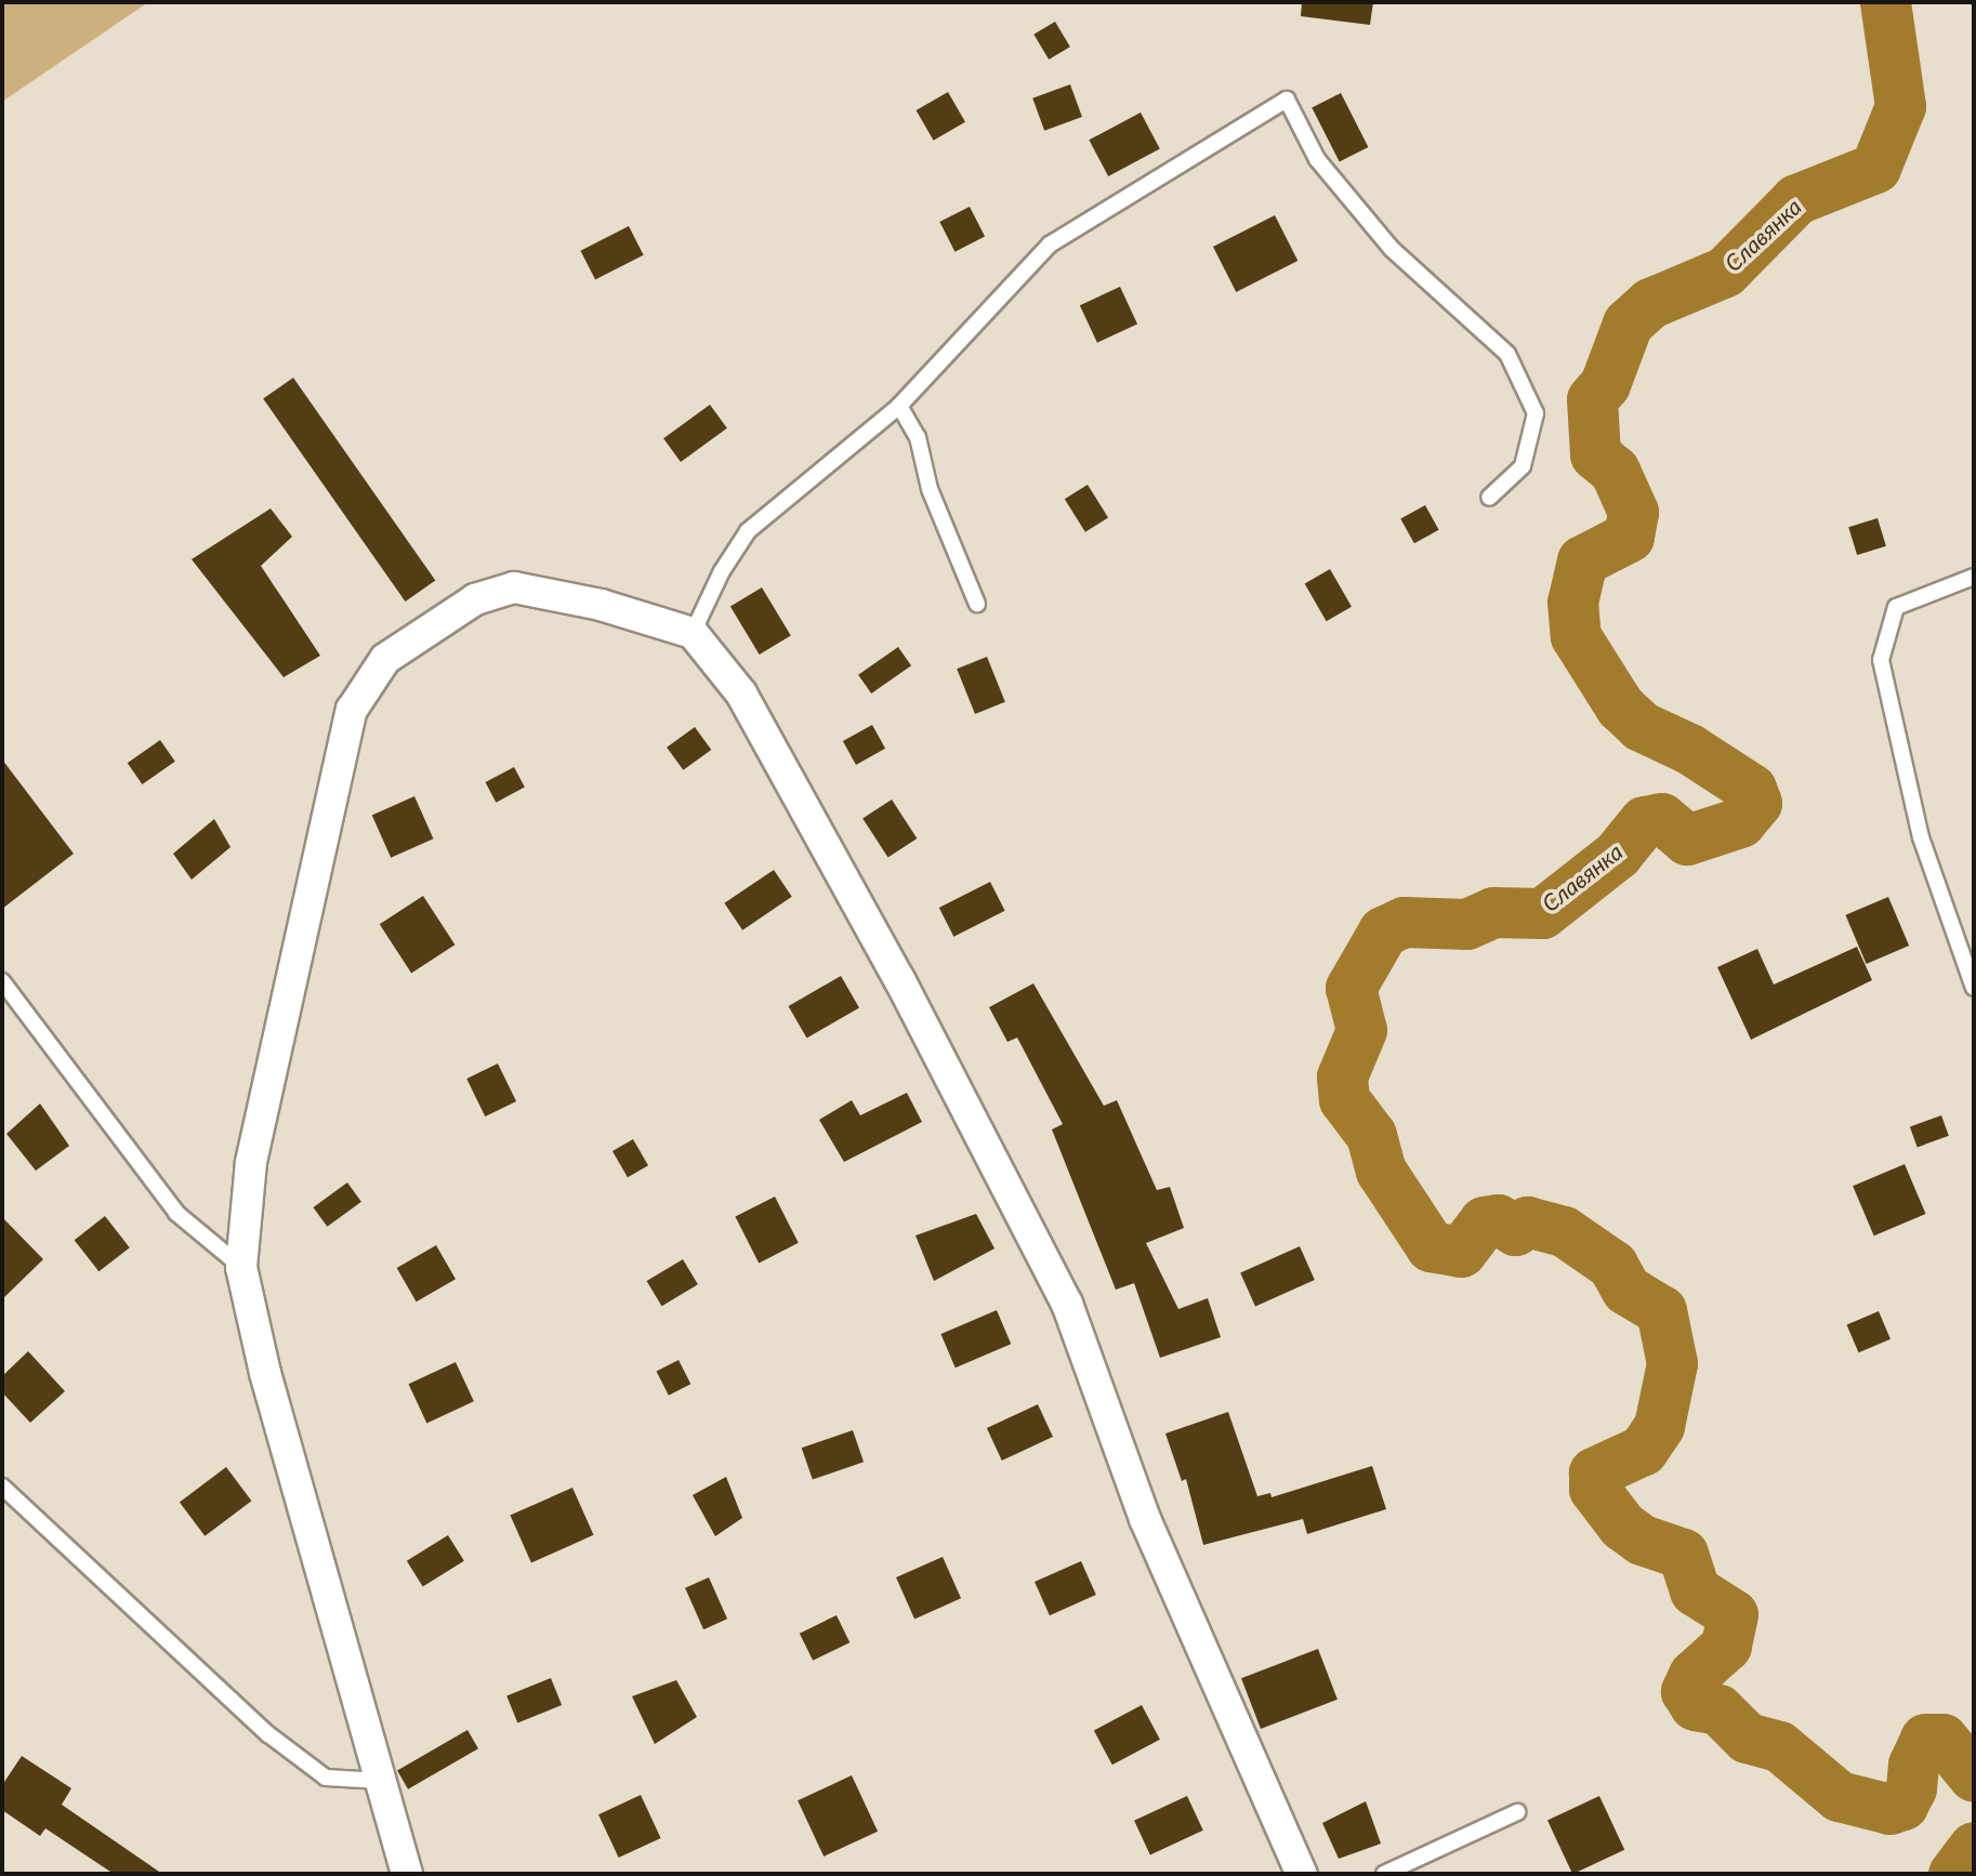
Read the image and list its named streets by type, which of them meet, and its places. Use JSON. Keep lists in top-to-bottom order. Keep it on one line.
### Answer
{"water":["Славянка"]}
